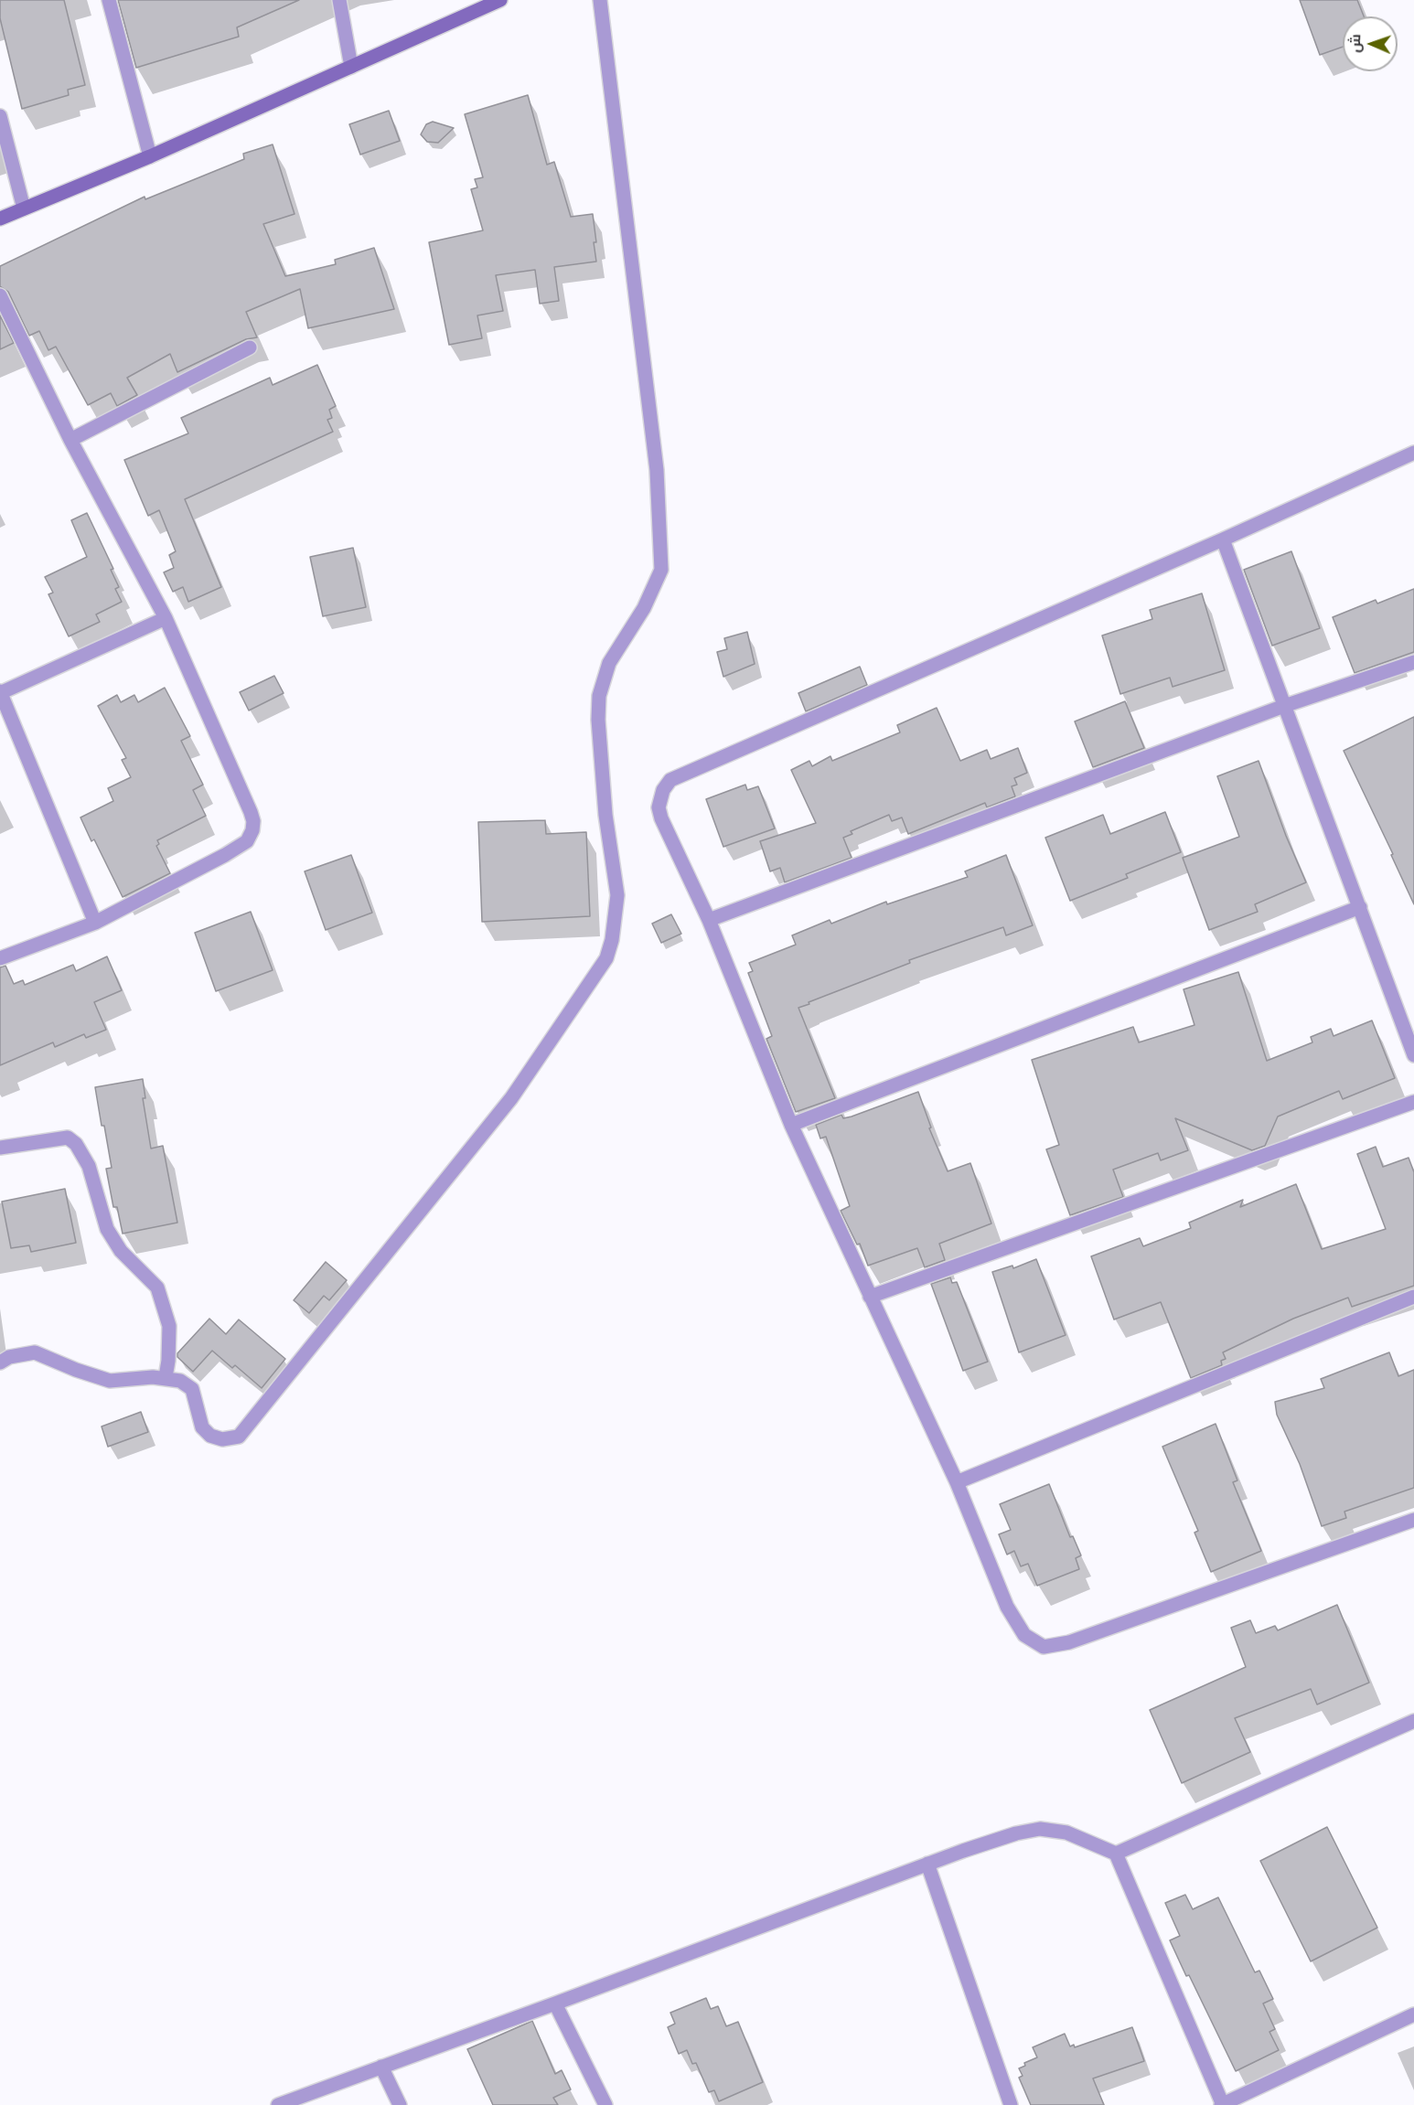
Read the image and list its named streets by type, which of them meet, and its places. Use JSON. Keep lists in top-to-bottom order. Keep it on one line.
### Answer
{"north":"left"}
